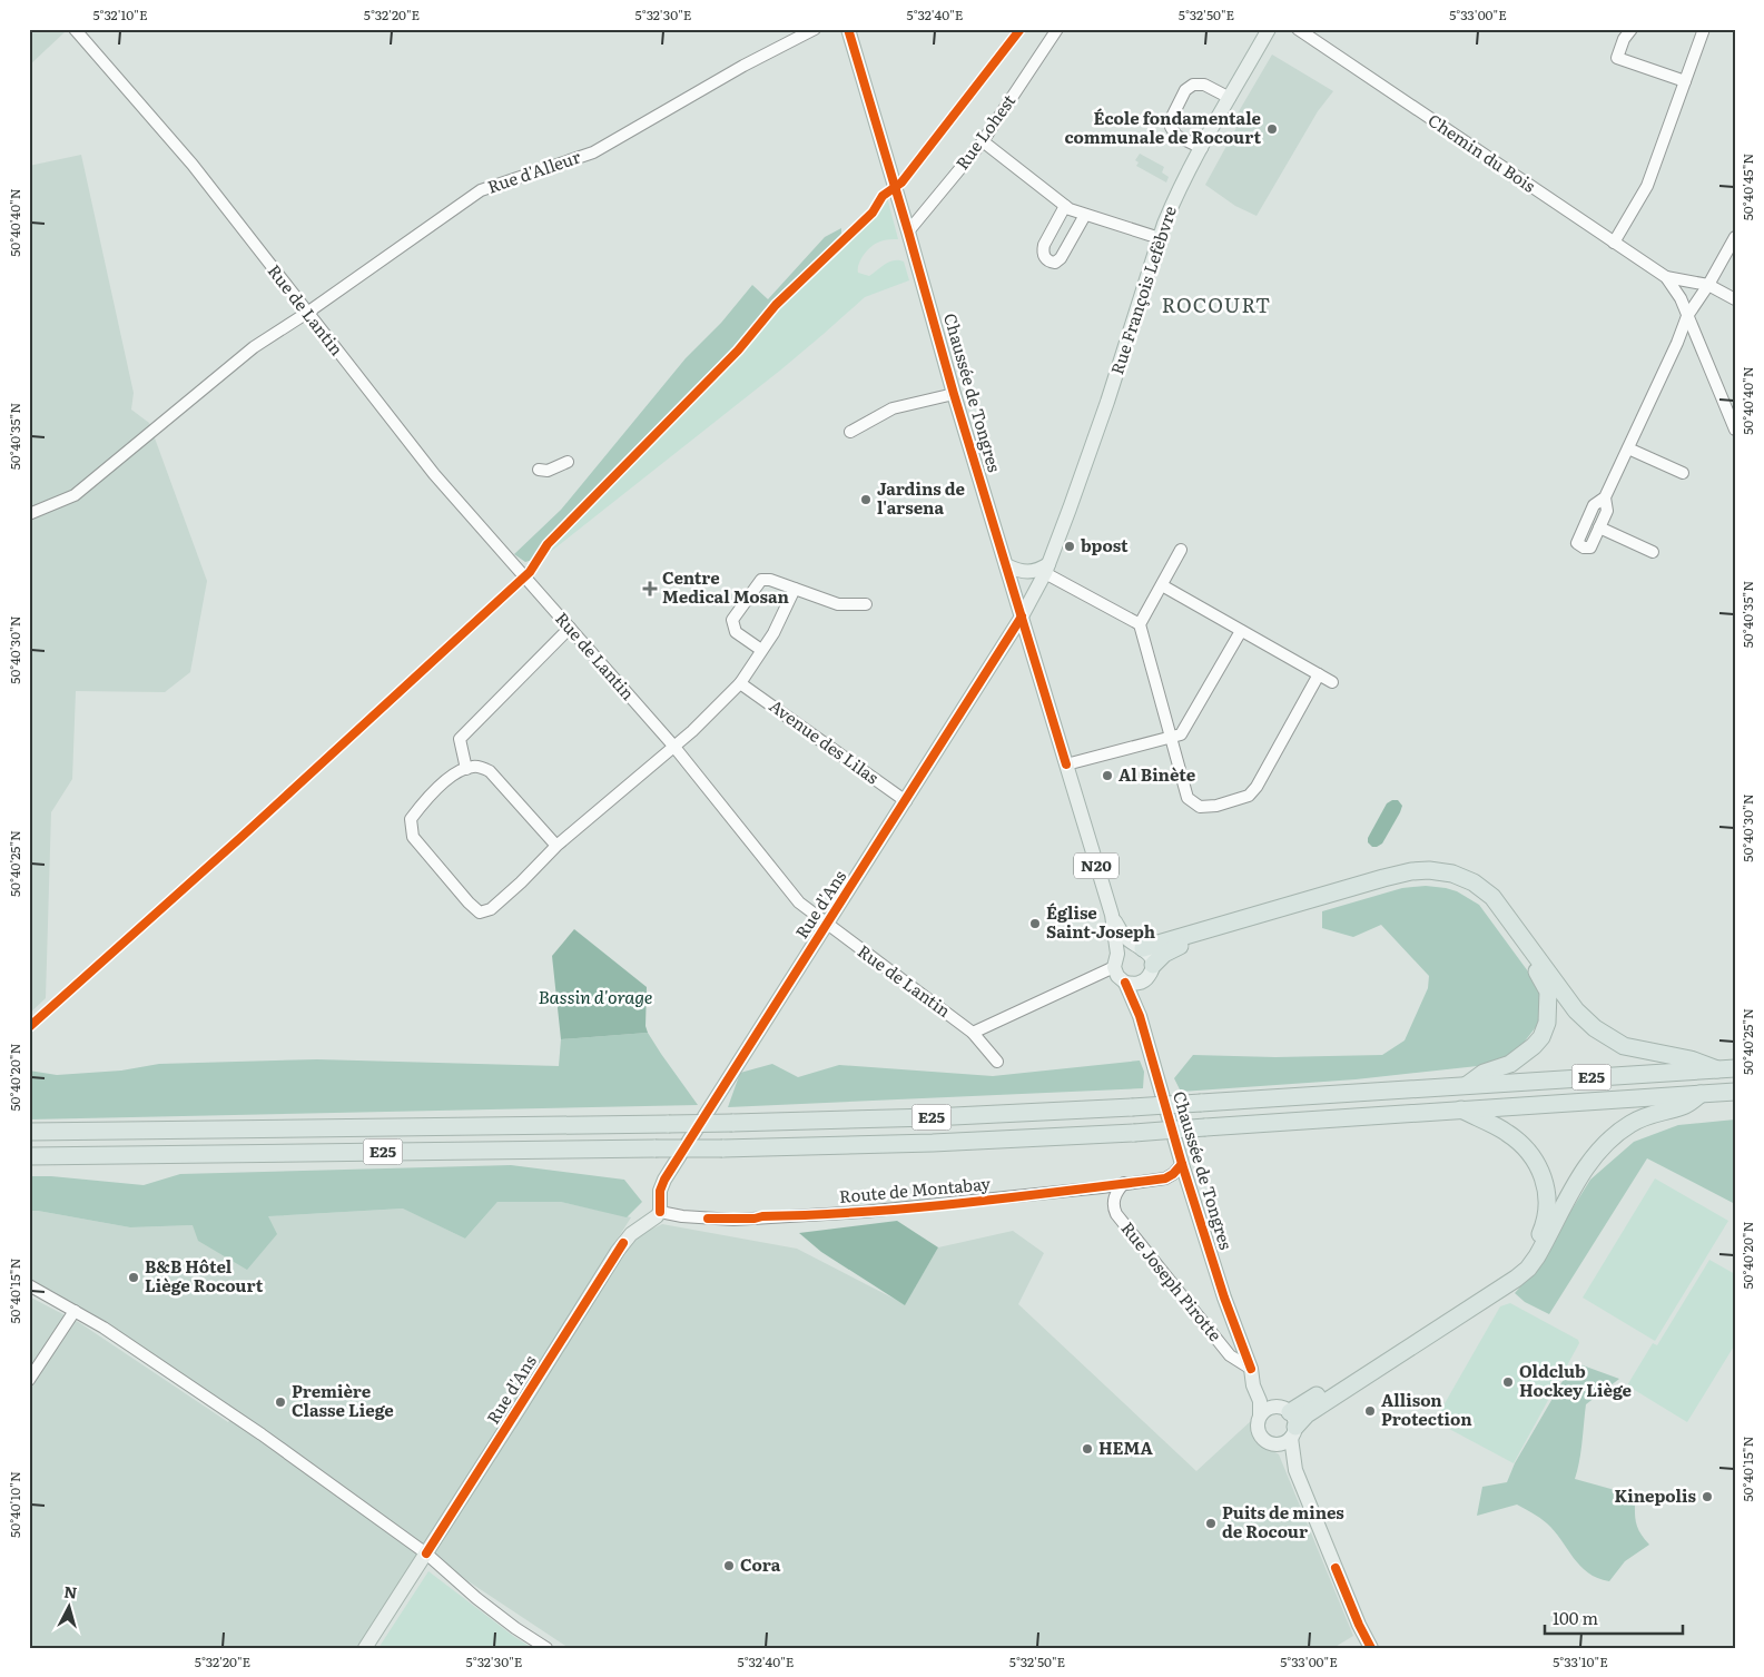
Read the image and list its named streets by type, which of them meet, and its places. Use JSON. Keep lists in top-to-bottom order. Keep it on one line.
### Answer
{"streets":{"highway":["E25"],"main road":["Rue François Lefèbvre","Chaussée de Tongres","N20","Rue d'Ans"],"street":["Rue Lohest","Chemin du Bois","Rue d'Alleur","Rue de Lantin","Avenue des Lilas","Route de Montabay","Rue Joseph Pirotte"]},"crossings":[["Rue Lohest","Chaussée de Tongres"],["Rue d'Alleur","Rue de Lantin"],["Rue François Lefèbvre","Chaussée de Tongres"],["Rue François Lefèbvre","Rue d'Ans"],["Rue de Lantin","Rue d'Ans"],["Chaussée de Tongres","N20"],["Chaussée de Tongres","Rue d'Ans"],["Chaussée de Tongres","Rue Joseph Pirotte"],["Avenue des Lilas","Rue d'Ans"],["Rue d'Ans","Route de Montabay"],["Route de Montabay","Rue Joseph Pirotte"]],"districts":["ROCOURT"],"water":["Bassin d'orage"],"places":{"other":["École fondamentale communale de Rocourt","Jardins de l'arsena","bpost","Al Binète","Église Saint-Joseph","B&B Hôtel Liège Rocourt","Oldclub Hockey Liège","Première Classe Liege","Allison Protection","HEMA","Kinepolis","Puits de mines de Rocour","Cora"],"health":["Centre Medical Mosan"]},"scale_bar":"100 m","north":"top","coordinates":["5°32'10\"E","5°32'20\"E","5°32'30\"E","5°32'40\"E","5°32'50\"E","5°33'00\"E","50°40'45\"N","50°40'40\"N","50°40'35\"N","50°40'30\"N","50°40'25\"N","50°40'20\"N","50°40'15\"N","50°40'10\"N","5°33'10\"E"]}
